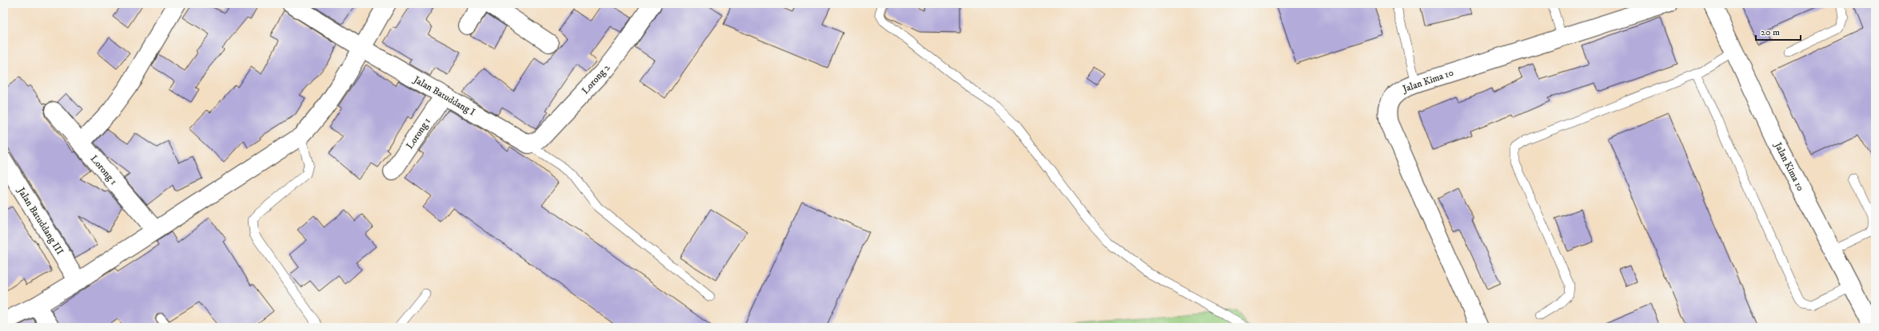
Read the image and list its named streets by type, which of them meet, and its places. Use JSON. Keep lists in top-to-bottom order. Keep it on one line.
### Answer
{"streets":{"street":["Lorong 2","Jalan Kima 10","Jalan Batuddang I","Lorong 1","Jalan Batuddang III"]},"crossings":[["Lorong 2","Jalan Batuddang I"],["Jalan Batuddang I","Lorong 1"]],"scale_bar":"20 m"}
